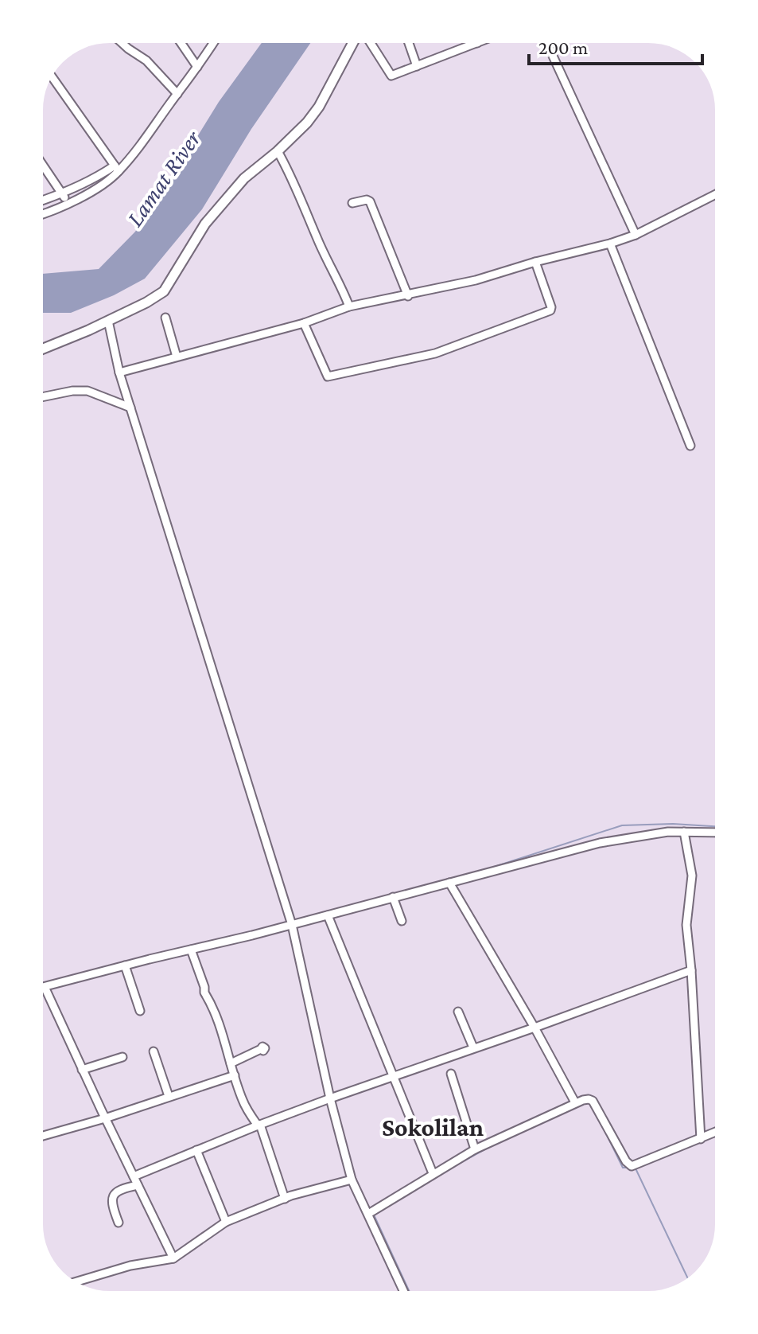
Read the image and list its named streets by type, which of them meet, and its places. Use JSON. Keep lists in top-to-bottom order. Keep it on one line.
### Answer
{"districts":["Sokolilan"],"water":["Lamat River"],"scale_bar":"200 m"}
